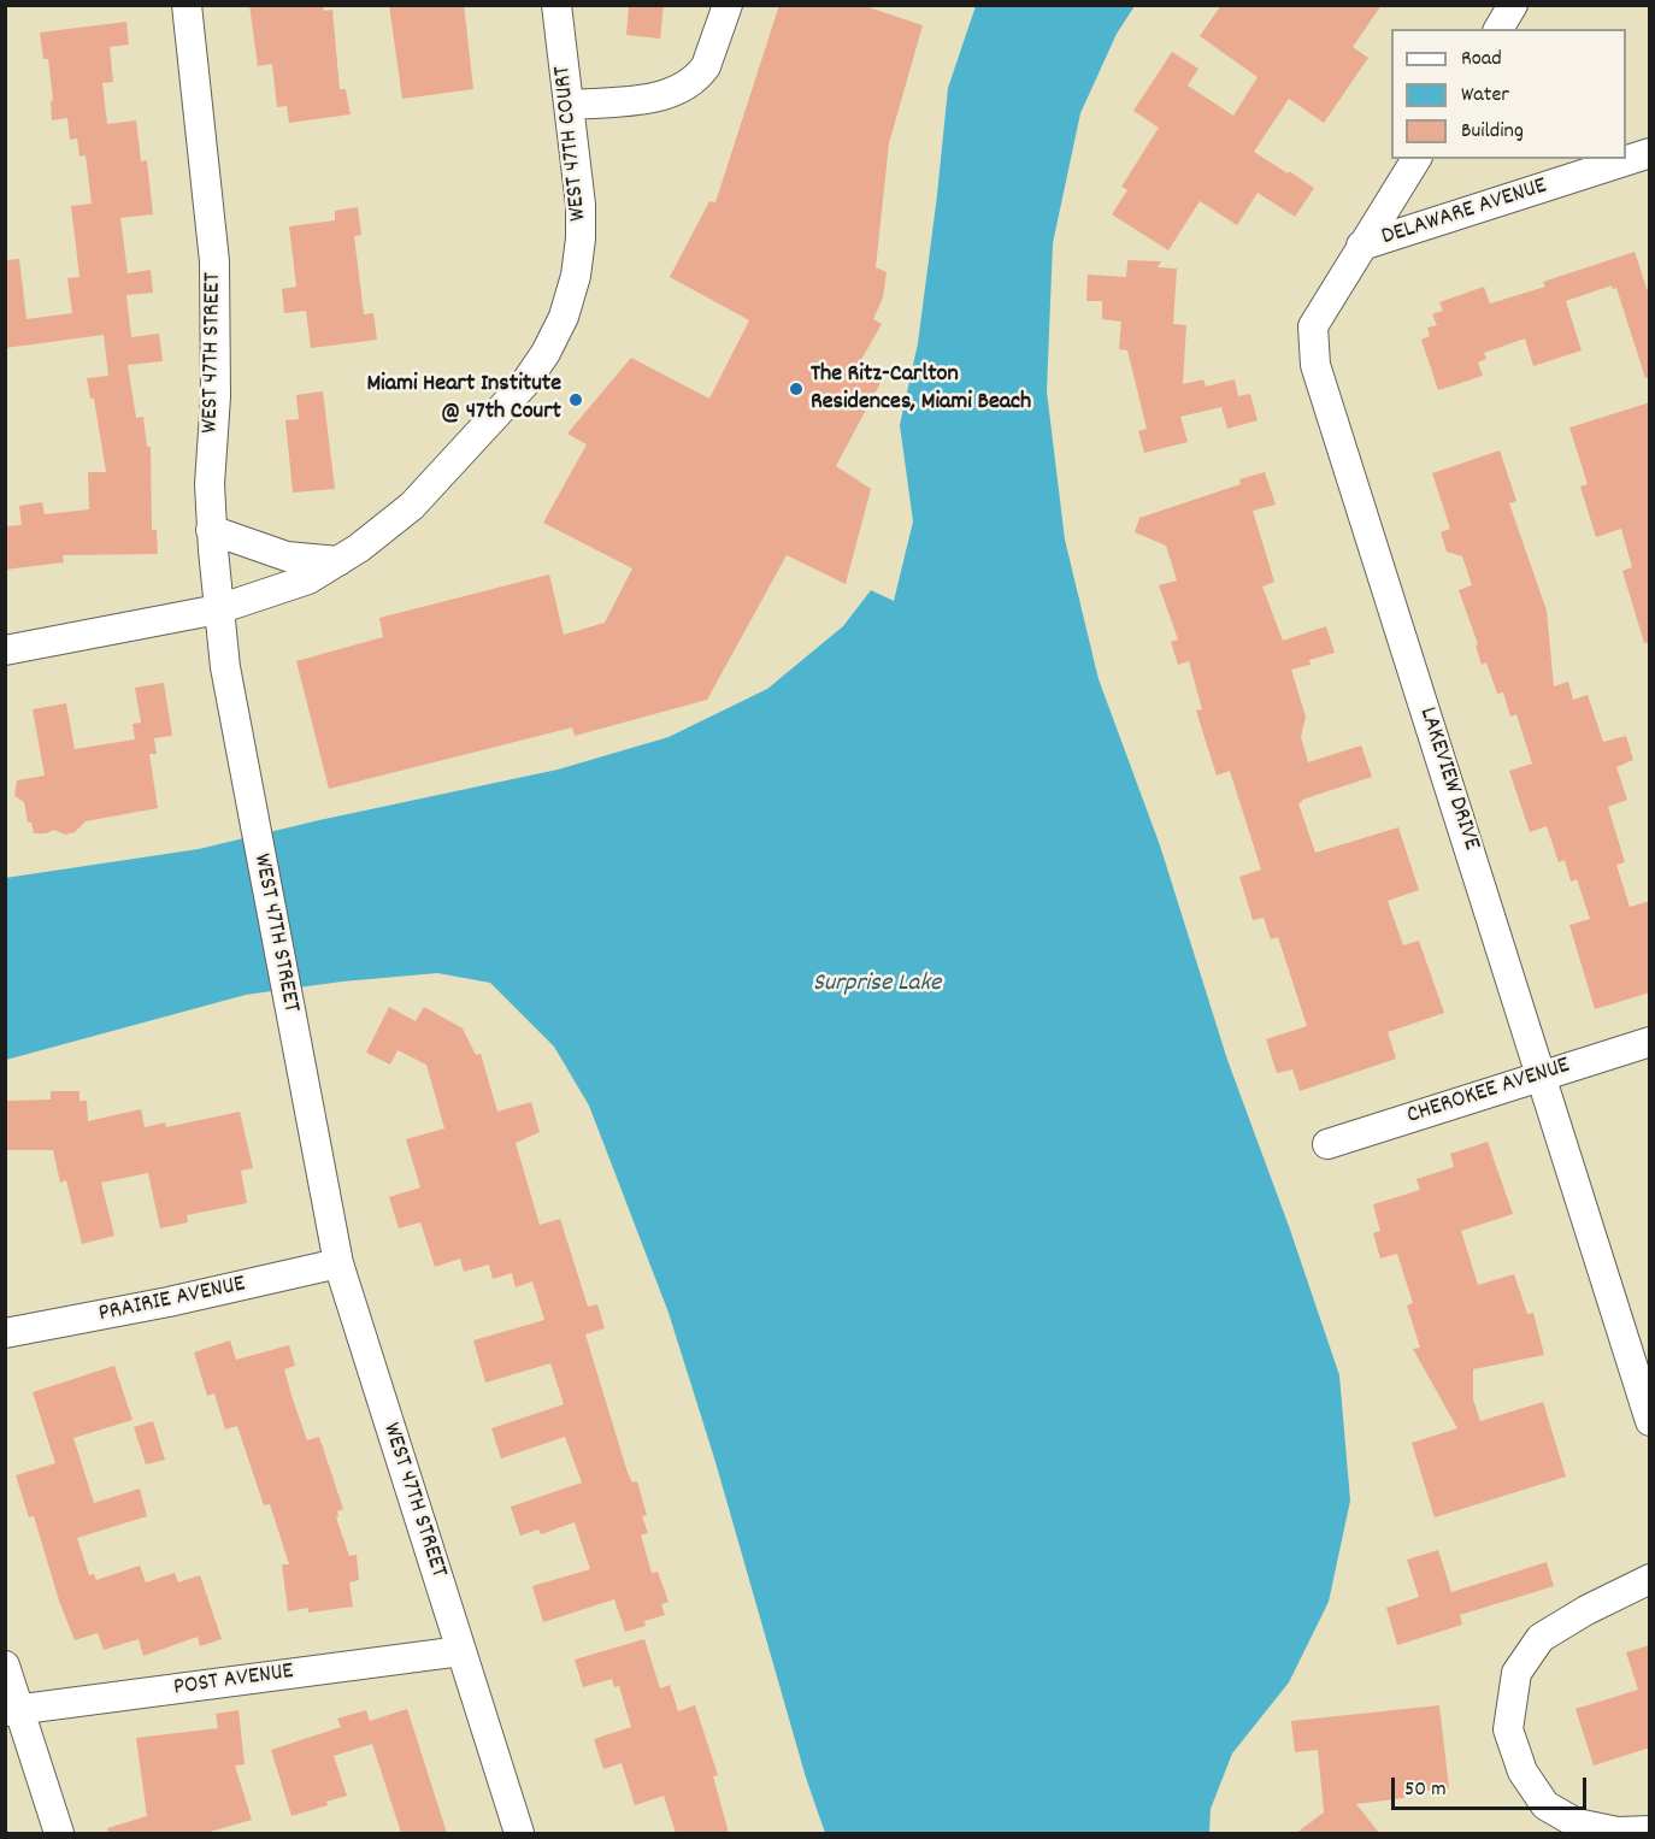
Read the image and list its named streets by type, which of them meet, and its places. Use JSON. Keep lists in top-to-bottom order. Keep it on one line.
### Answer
{"streets":{"street":["WEST 47TH COURT","DELAWARE AVENUE","WEST 47TH STREET","LAKEVIEW DRIVE","CHEROKEE AVENUE","PRAIRIE AVENUE","POST AVENUE"]},"crossings":[["WEST 47TH COURT","WEST 47TH STREET"],["DELAWARE AVENUE","LAKEVIEW DRIVE"],["WEST 47TH STREET","PRAIRIE AVENUE"],["WEST 47TH STREET","POST AVENUE"],["LAKEVIEW DRIVE","CHEROKEE AVENUE"]],"water":["Surprise Lake"],"places":["The Ritz-Carlton Residences, Miami Beach","Miami Heart Institute @ 47th Court"],"legend":["Road","Water","Building"],"scale_bar":"50 m"}
